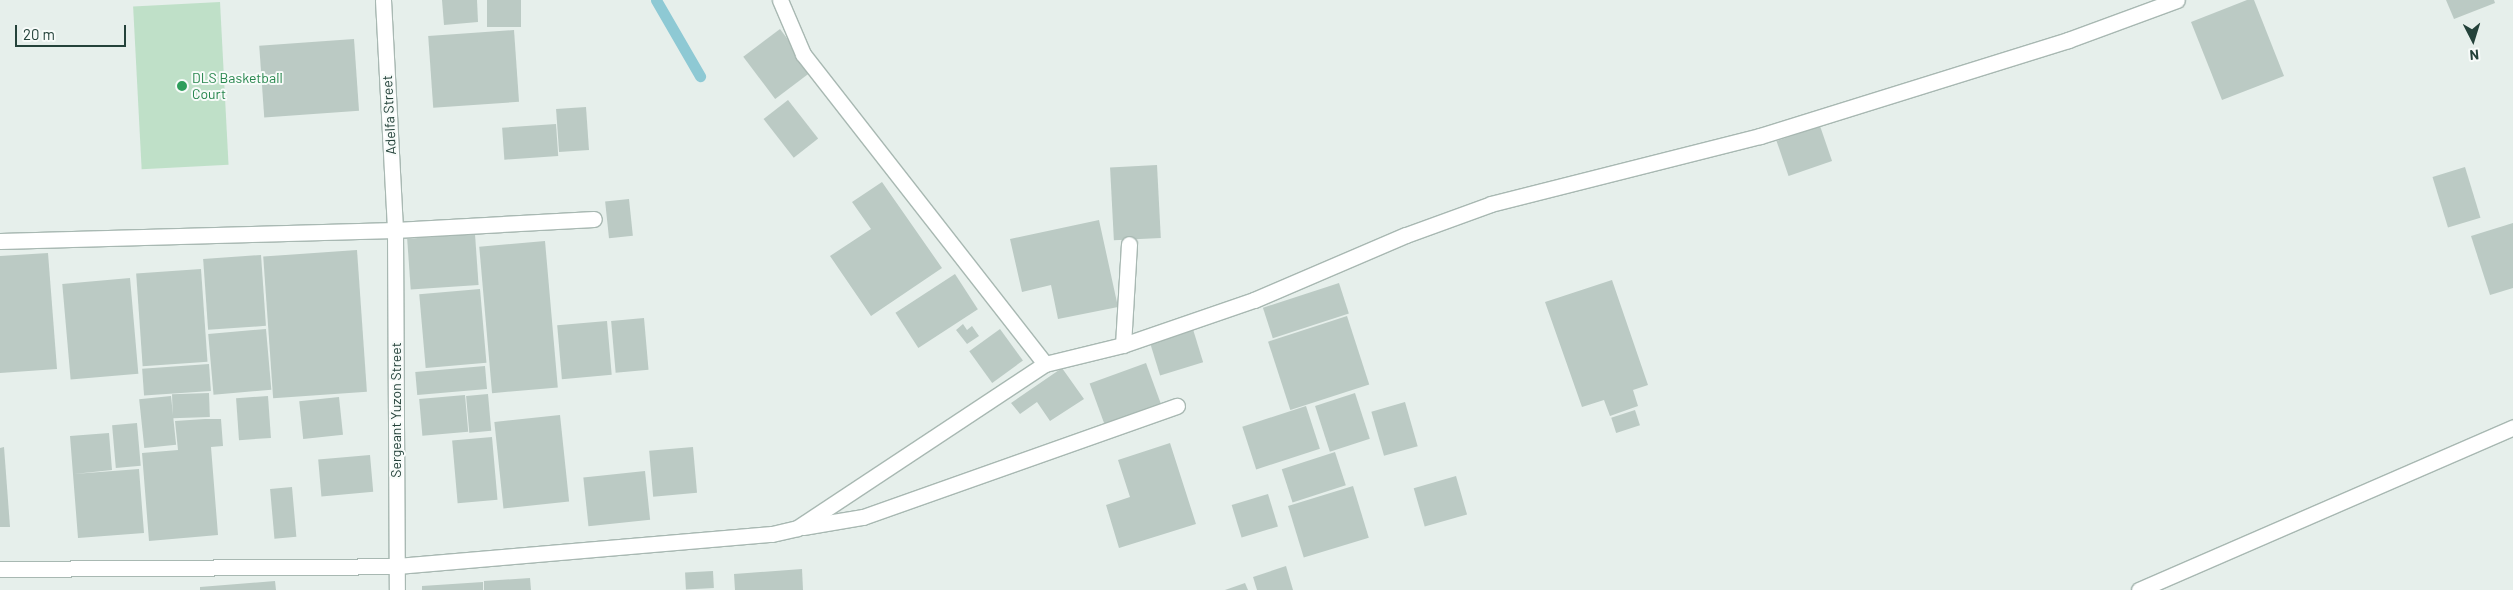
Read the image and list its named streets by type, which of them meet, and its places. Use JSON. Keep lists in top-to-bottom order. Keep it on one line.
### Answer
{"streets":{"street":["Adelfa Street","Sergeant Yuzon Street"]},"crossings":[["Adelfa Street","Sergeant Yuzon Street"]],"places":["DLS Basketball Court"],"scale_bar":"20 m","north":"bottom"}
